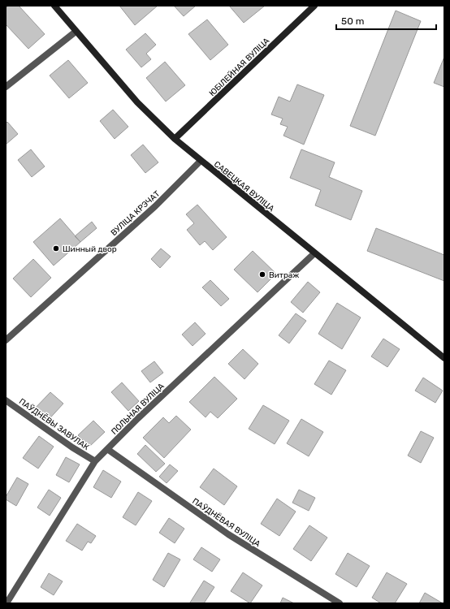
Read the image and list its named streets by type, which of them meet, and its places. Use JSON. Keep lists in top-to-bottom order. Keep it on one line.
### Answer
{"streets":{"street":["ЮБІЛЕЙНАЯ ВУЛІЦА","САВЕЦКАЯ ВУЛІЦА","ВУЛІЦА КРЭЧАТ","ПОЛЬНАЯ ВУЛІЦА","ПАЎДНЁВЫ ЗАВУЛАК","ПАЎДНЁВАЯ ВУЛІЦА"]},"crossings":[["ЮБІЛЕЙНАЯ ВУЛІЦА","САВЕЦКАЯ ВУЛІЦА"],["САВЕЦКАЯ ВУЛІЦА","ВУЛІЦА КРЭЧАТ"],["САВЕЦКАЯ ВУЛІЦА","ПОЛЬНАЯ ВУЛІЦА"],["ПОЛЬНАЯ ВУЛІЦА","ПАЎДНЁВЫ ЗАВУЛАК"],["ПОЛЬНАЯ ВУЛІЦА","ПАЎДНЁВАЯ ВУЛІЦА"]],"places":["Шинный двор","Витраж"],"scale_bar":"50 m"}
